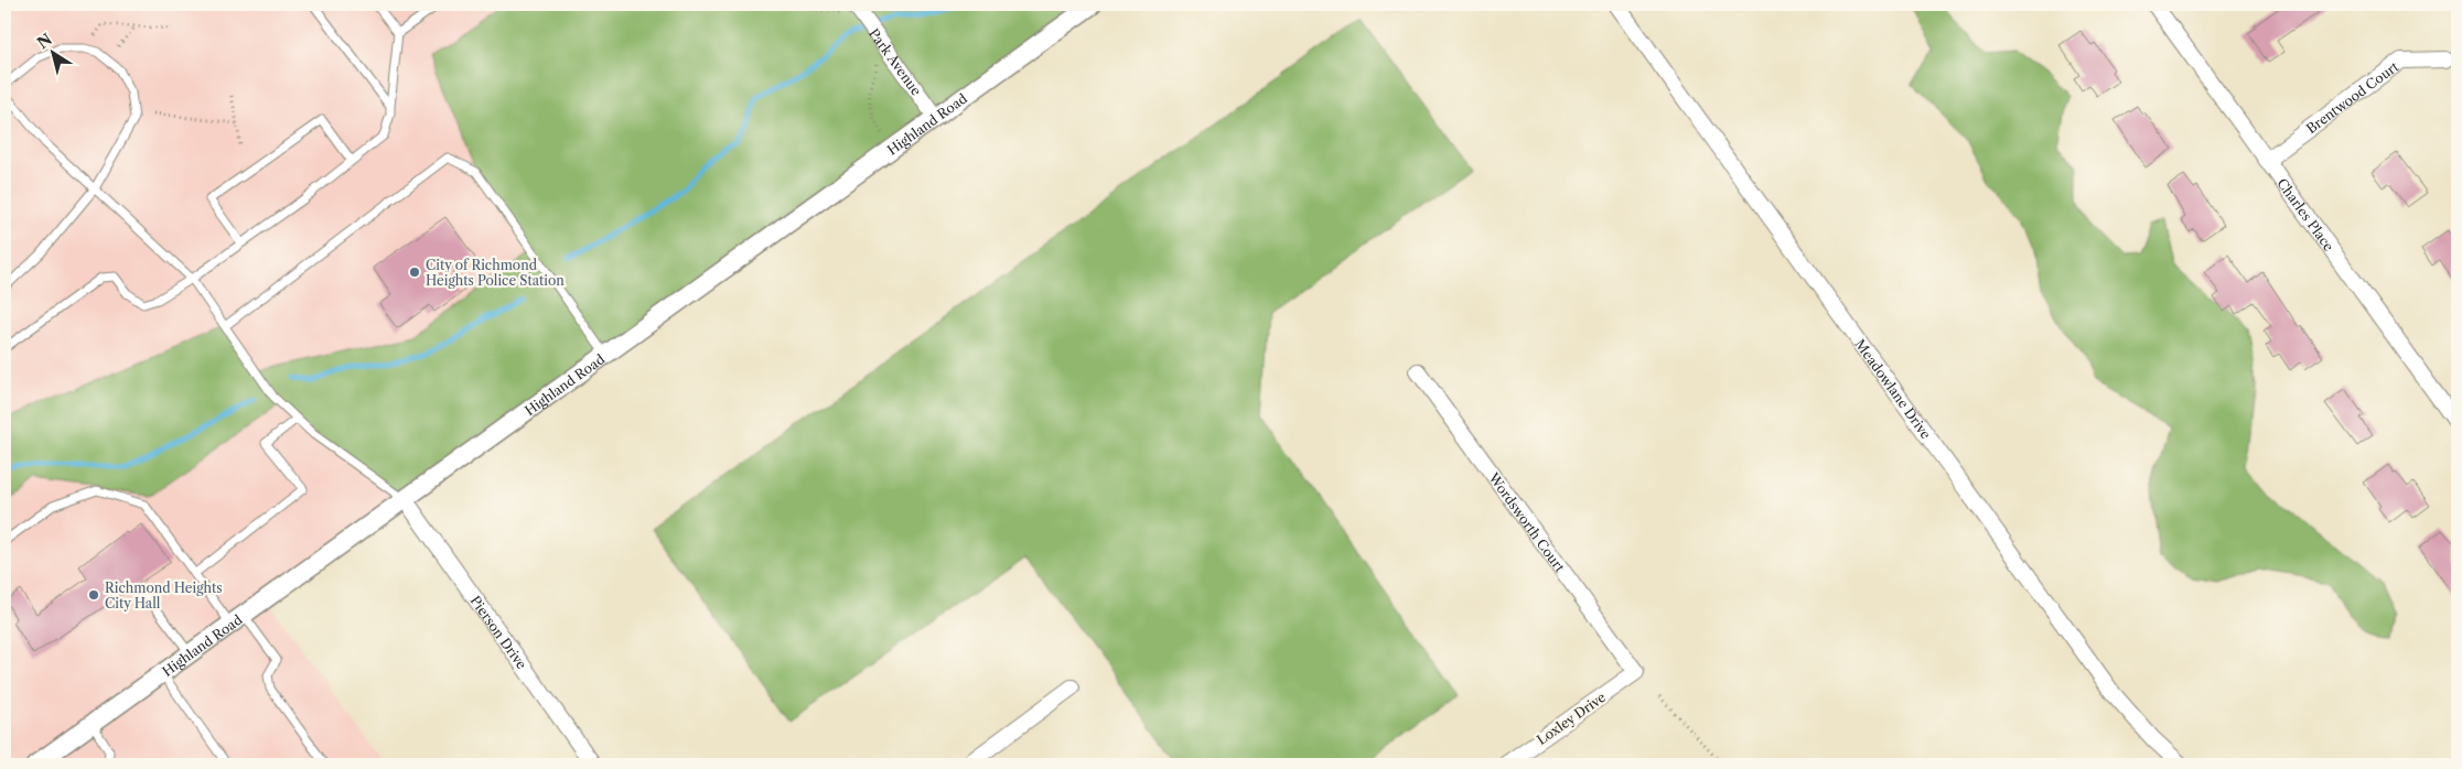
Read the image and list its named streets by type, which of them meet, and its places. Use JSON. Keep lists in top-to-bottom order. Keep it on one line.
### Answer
{"streets":{"street":["Park Avenue","Brentwood Court","Highland Road","Charles Place","Meadowlane Drive","Wordsworth Court","Pierson Drive","Loxley Drive"]},"crossings":[["Park Avenue","Highland Road"],["Brentwood Court","Charles Place"],["Highland Road","Pierson Drive"],["Wordsworth Court","Loxley Drive"]],"places":["City of Richmond Heights Police Station","Richmond Heights City Hall"],"north":"top left"}
